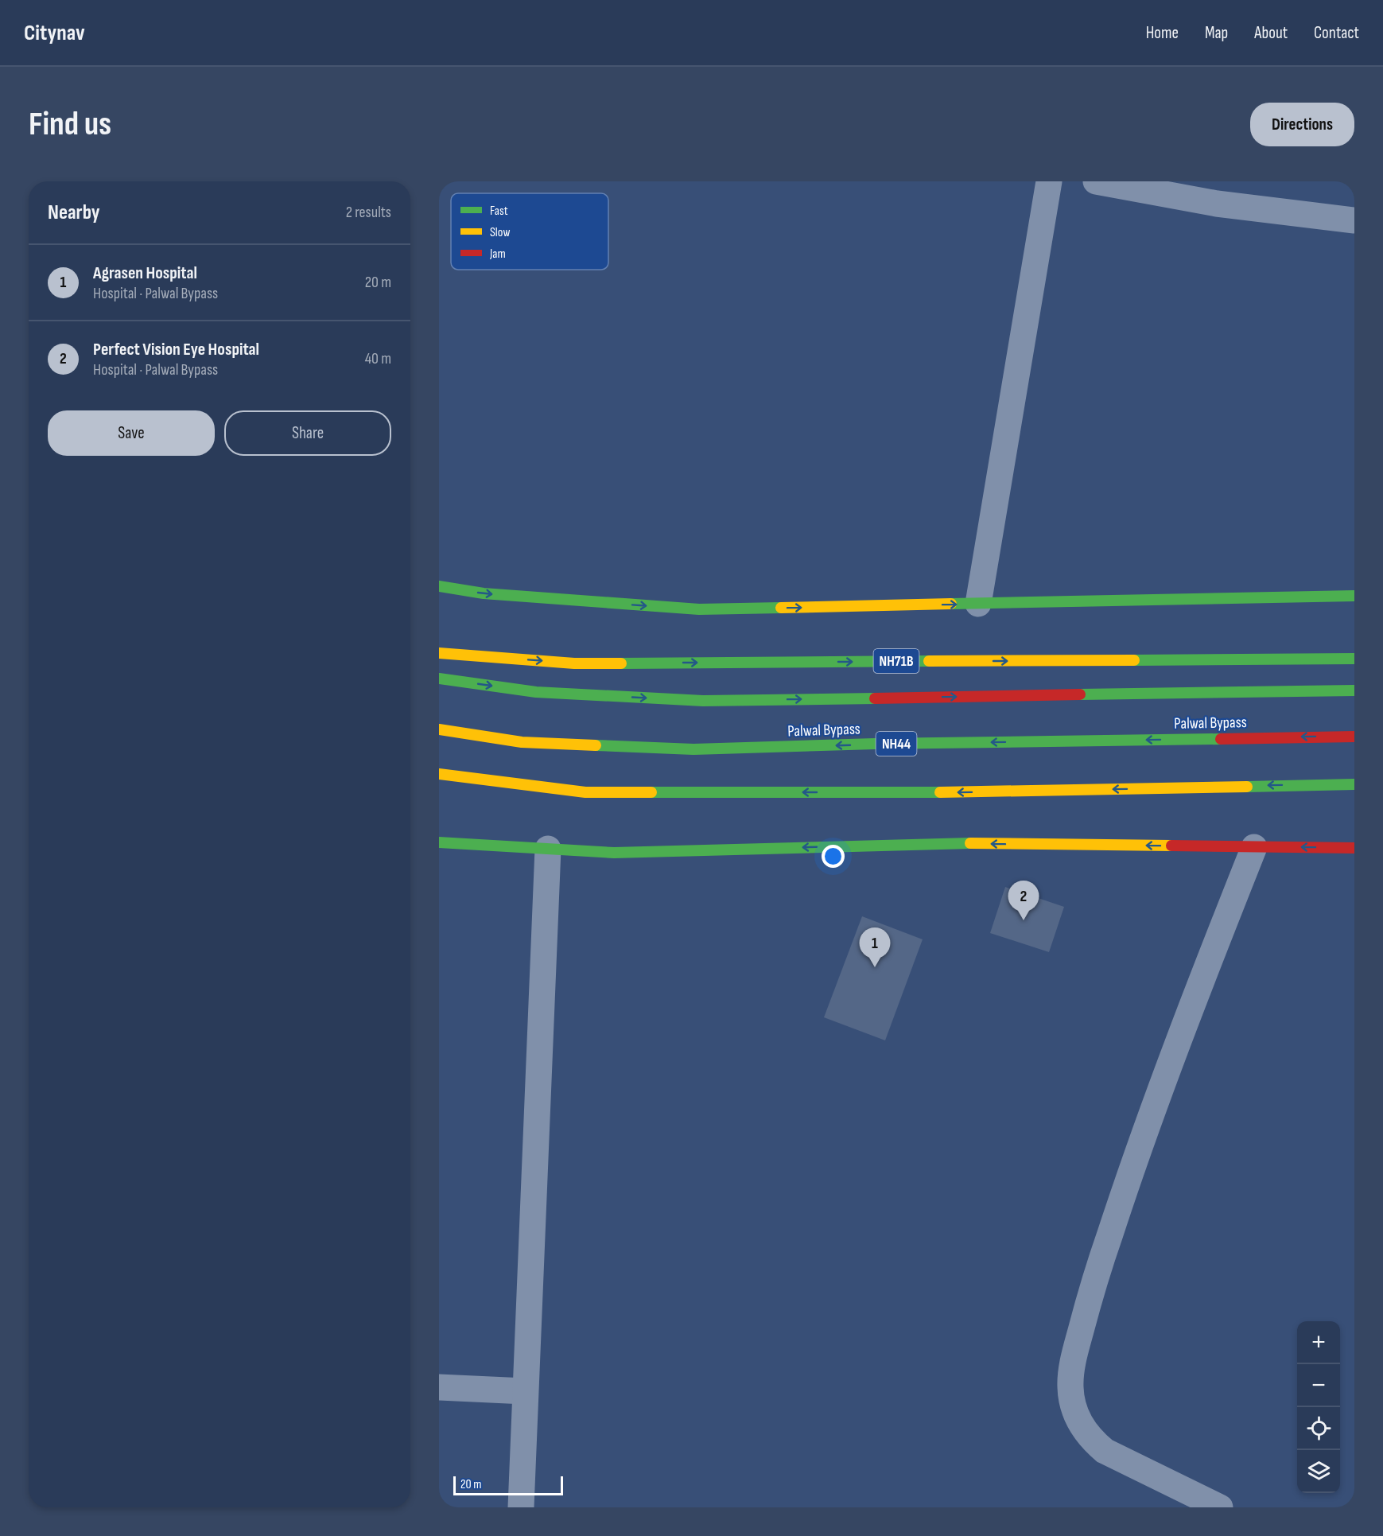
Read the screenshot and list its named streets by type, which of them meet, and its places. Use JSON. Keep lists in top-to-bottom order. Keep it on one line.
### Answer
{"streets":{"main road":["NH71B","Palwal Bypass","NH44"]},"legend":["Fast","Slow","Jam"],"scale_bar":"20 m","page":{"header":"Citynav","nav":["Home","Map","About","Contact"],"buttons":["Directions",["Save","Share"]],"title":"Find us","heading":["Nearby","2 results"],"list":[{"mark":"1","name":"Agrasen Hospital","note":"Hospital · Palwal Bypass","value":"20 m"},{"mark":"2","name":"Perfect Vision Eye Hospital","note":"Hospital · Palwal Bypass","value":"40 m"}],"pins":["2","1"],"map_buttons":["+","−"],"scale":"20 m"}}
